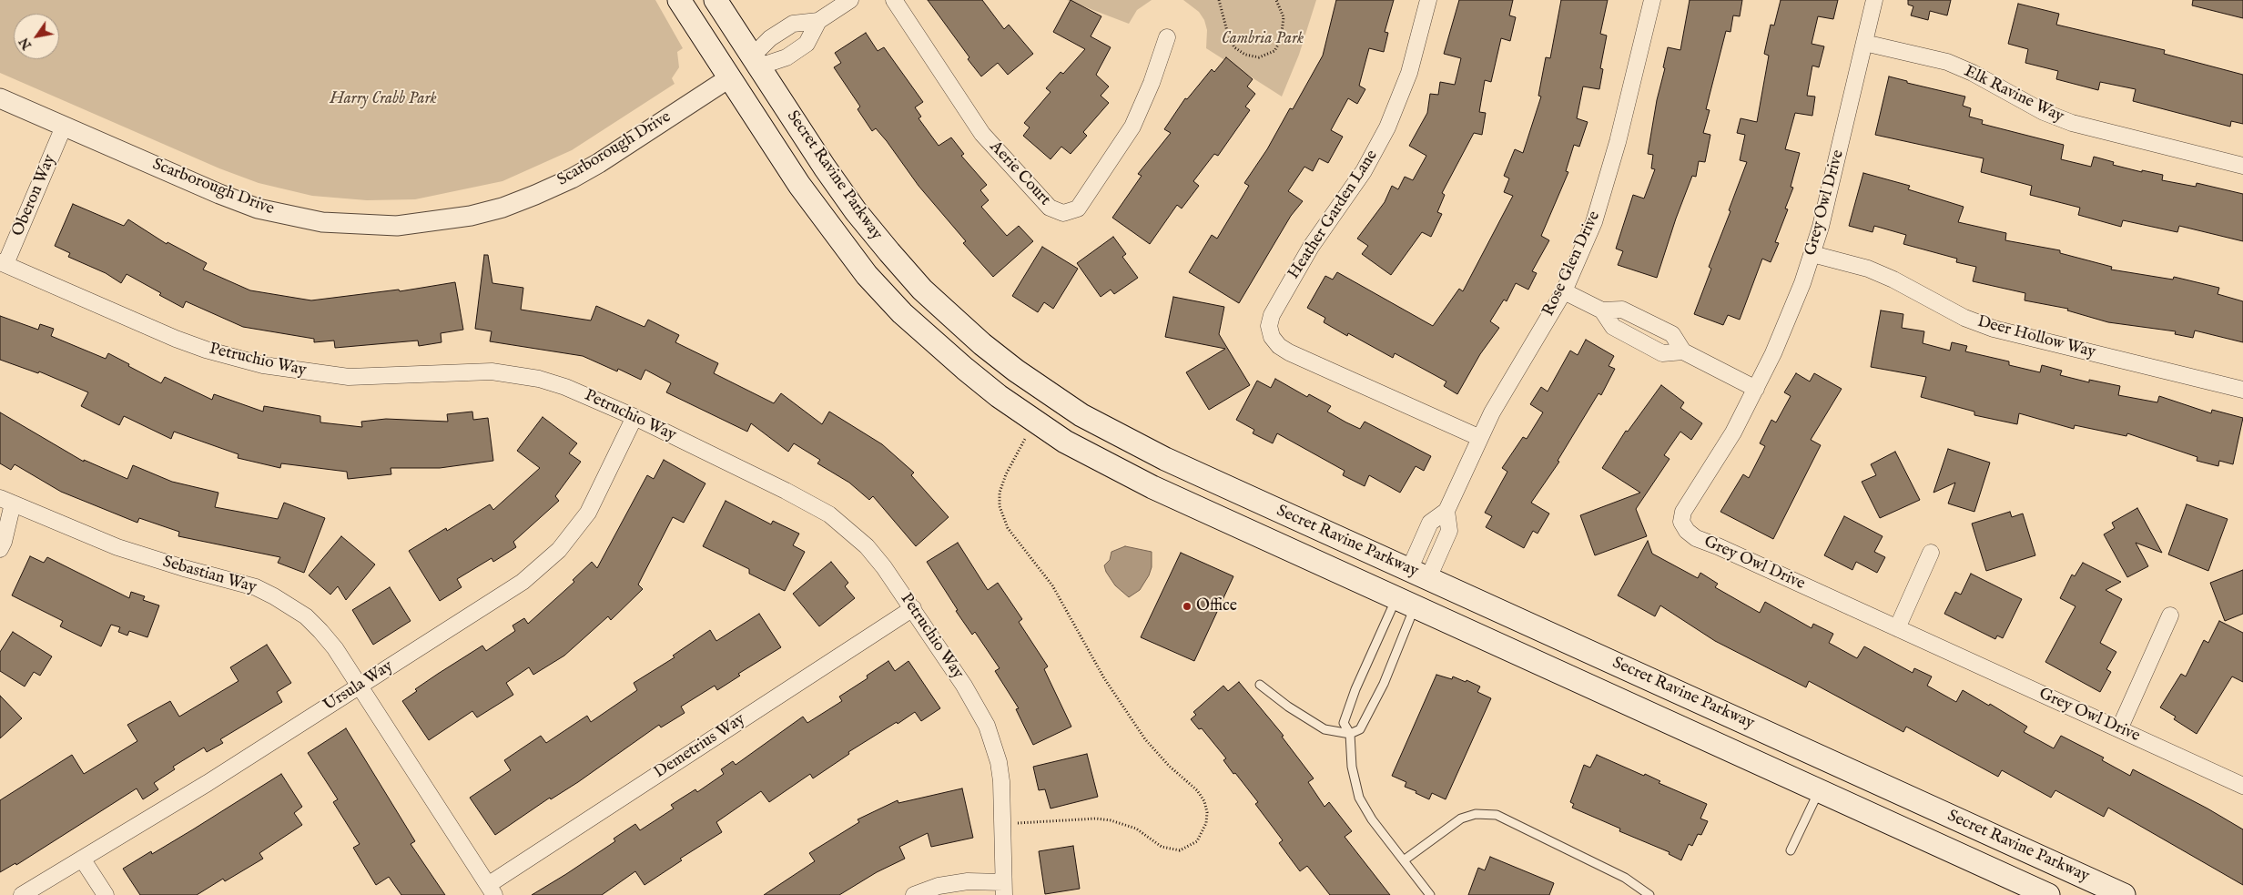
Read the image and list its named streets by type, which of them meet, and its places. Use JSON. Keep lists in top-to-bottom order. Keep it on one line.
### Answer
{"streets":{"main road":["Secret Ravine Parkway"],"street":["Elk Ravine Way","Scarborough Drive","Aerie Court","Oberon Way","Grey Owl Drive","Heather Garden Lane","Rose Glen Drive","Deer Hollow Way","Petruchio Way","Sebastian Way","Ursula Way","Demetrius Way"]},"crossings":[["Elk Ravine Way","Grey Owl Drive"],["Scarborough Drive","Secret Ravine Parkway"],["Scarborough Drive","Oberon Way"],["Secret Ravine Parkway","Rose Glen Drive"],["Oberon Way","Petruchio Way"],["Grey Owl Drive","Deer Hollow Way"],["Heather Garden Lane","Rose Glen Drive"],["Petruchio Way","Ursula Way"],["Petruchio Way","Demetrius Way"],["Sebastian Way","Ursula Way"],["Sebastian Way","Demetrius Way"]],"parks":["Cambria Park","Harry Crabb Park"],"places":["Office"],"north":"bottom left"}
